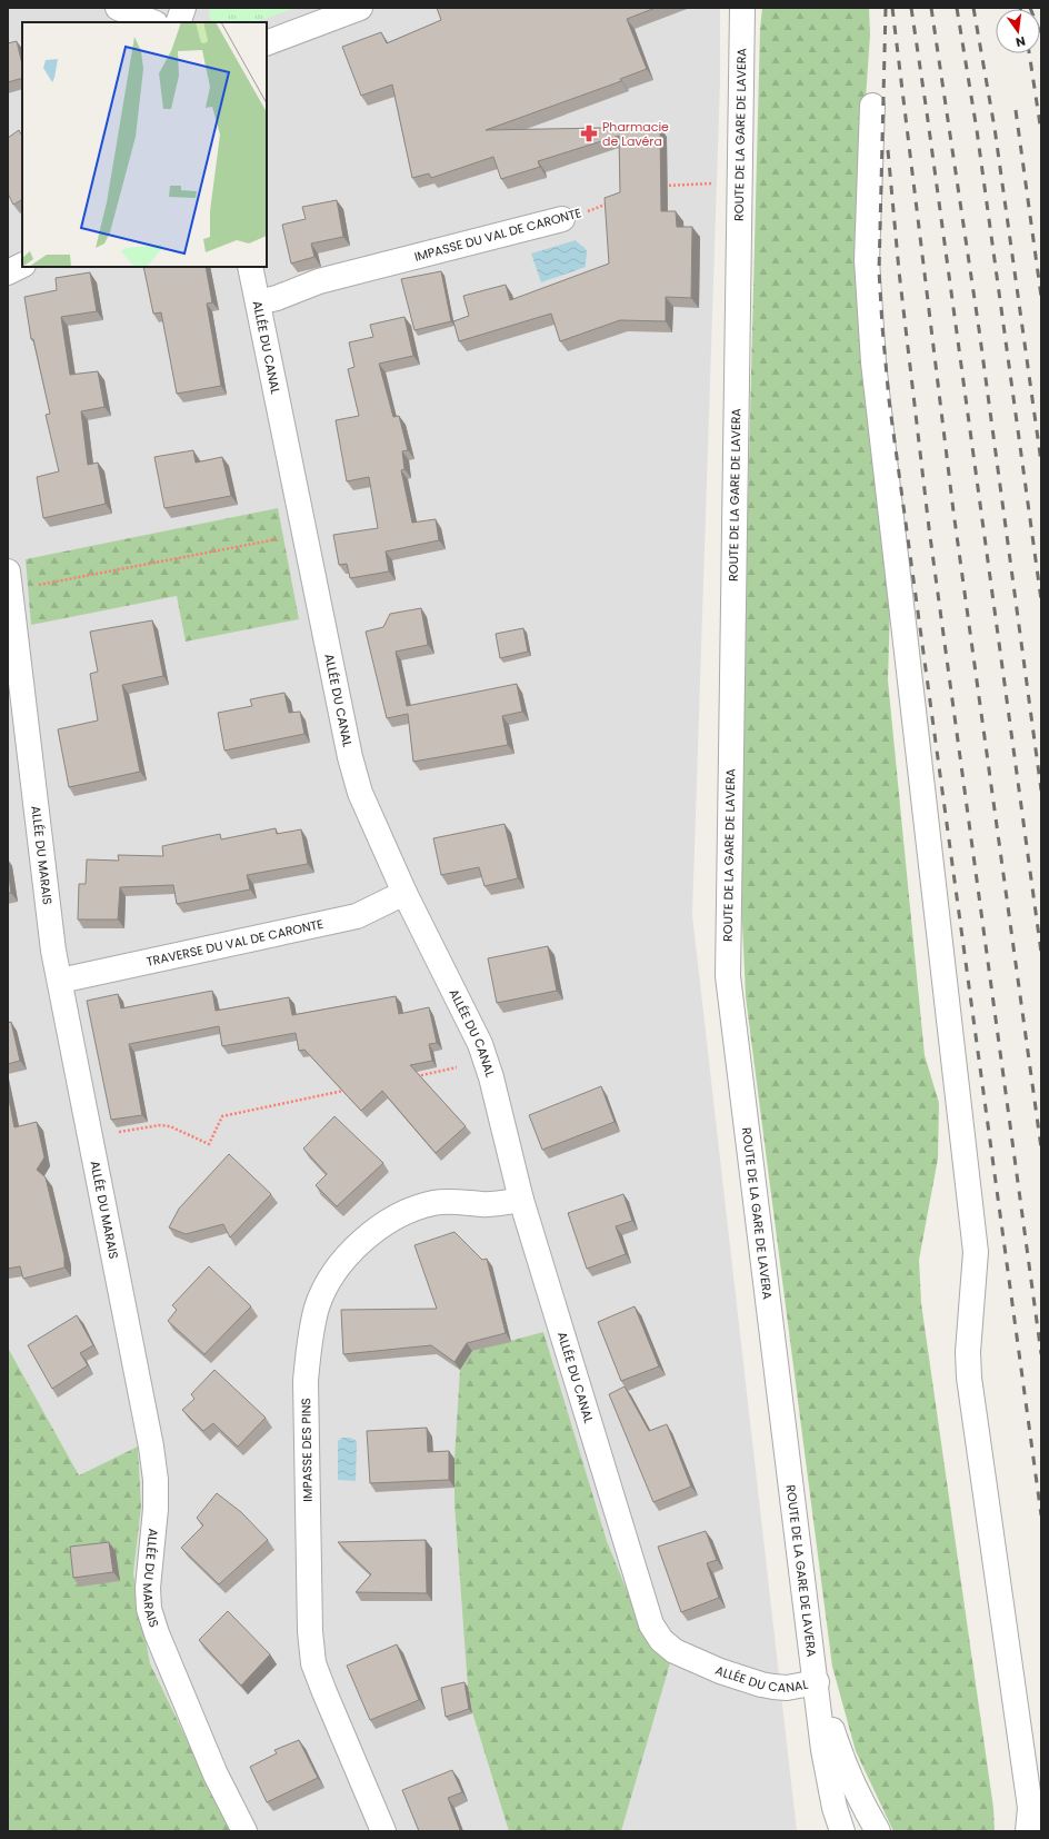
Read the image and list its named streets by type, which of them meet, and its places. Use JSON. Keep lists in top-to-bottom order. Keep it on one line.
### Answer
{"streets":{"street":["ROUTE DE LA GARE DE LAVERA","IMPASSE DU VAL DE CARONTE","ALLÉE DU CANAL","ALLÉE DU MARAIS","TRAVERSE DU VAL DE CARONTE","IMPASSE DES PINS"]},"crossings":[["ROUTE DE LA GARE DE LAVERA","ALLÉE DU CANAL"],["IMPASSE DU VAL DE CARONTE","ALLÉE DU CANAL"],["ALLÉE DU CANAL","TRAVERSE DU VAL DE CARONTE"],["ALLÉE DU CANAL","IMPASSE DES PINS"],["ALLÉE DU MARAIS","TRAVERSE DU VAL DE CARONTE"]],"places":{"pharmacy":["Pharmacie de Lavéra"]},"north":"bottom"}
